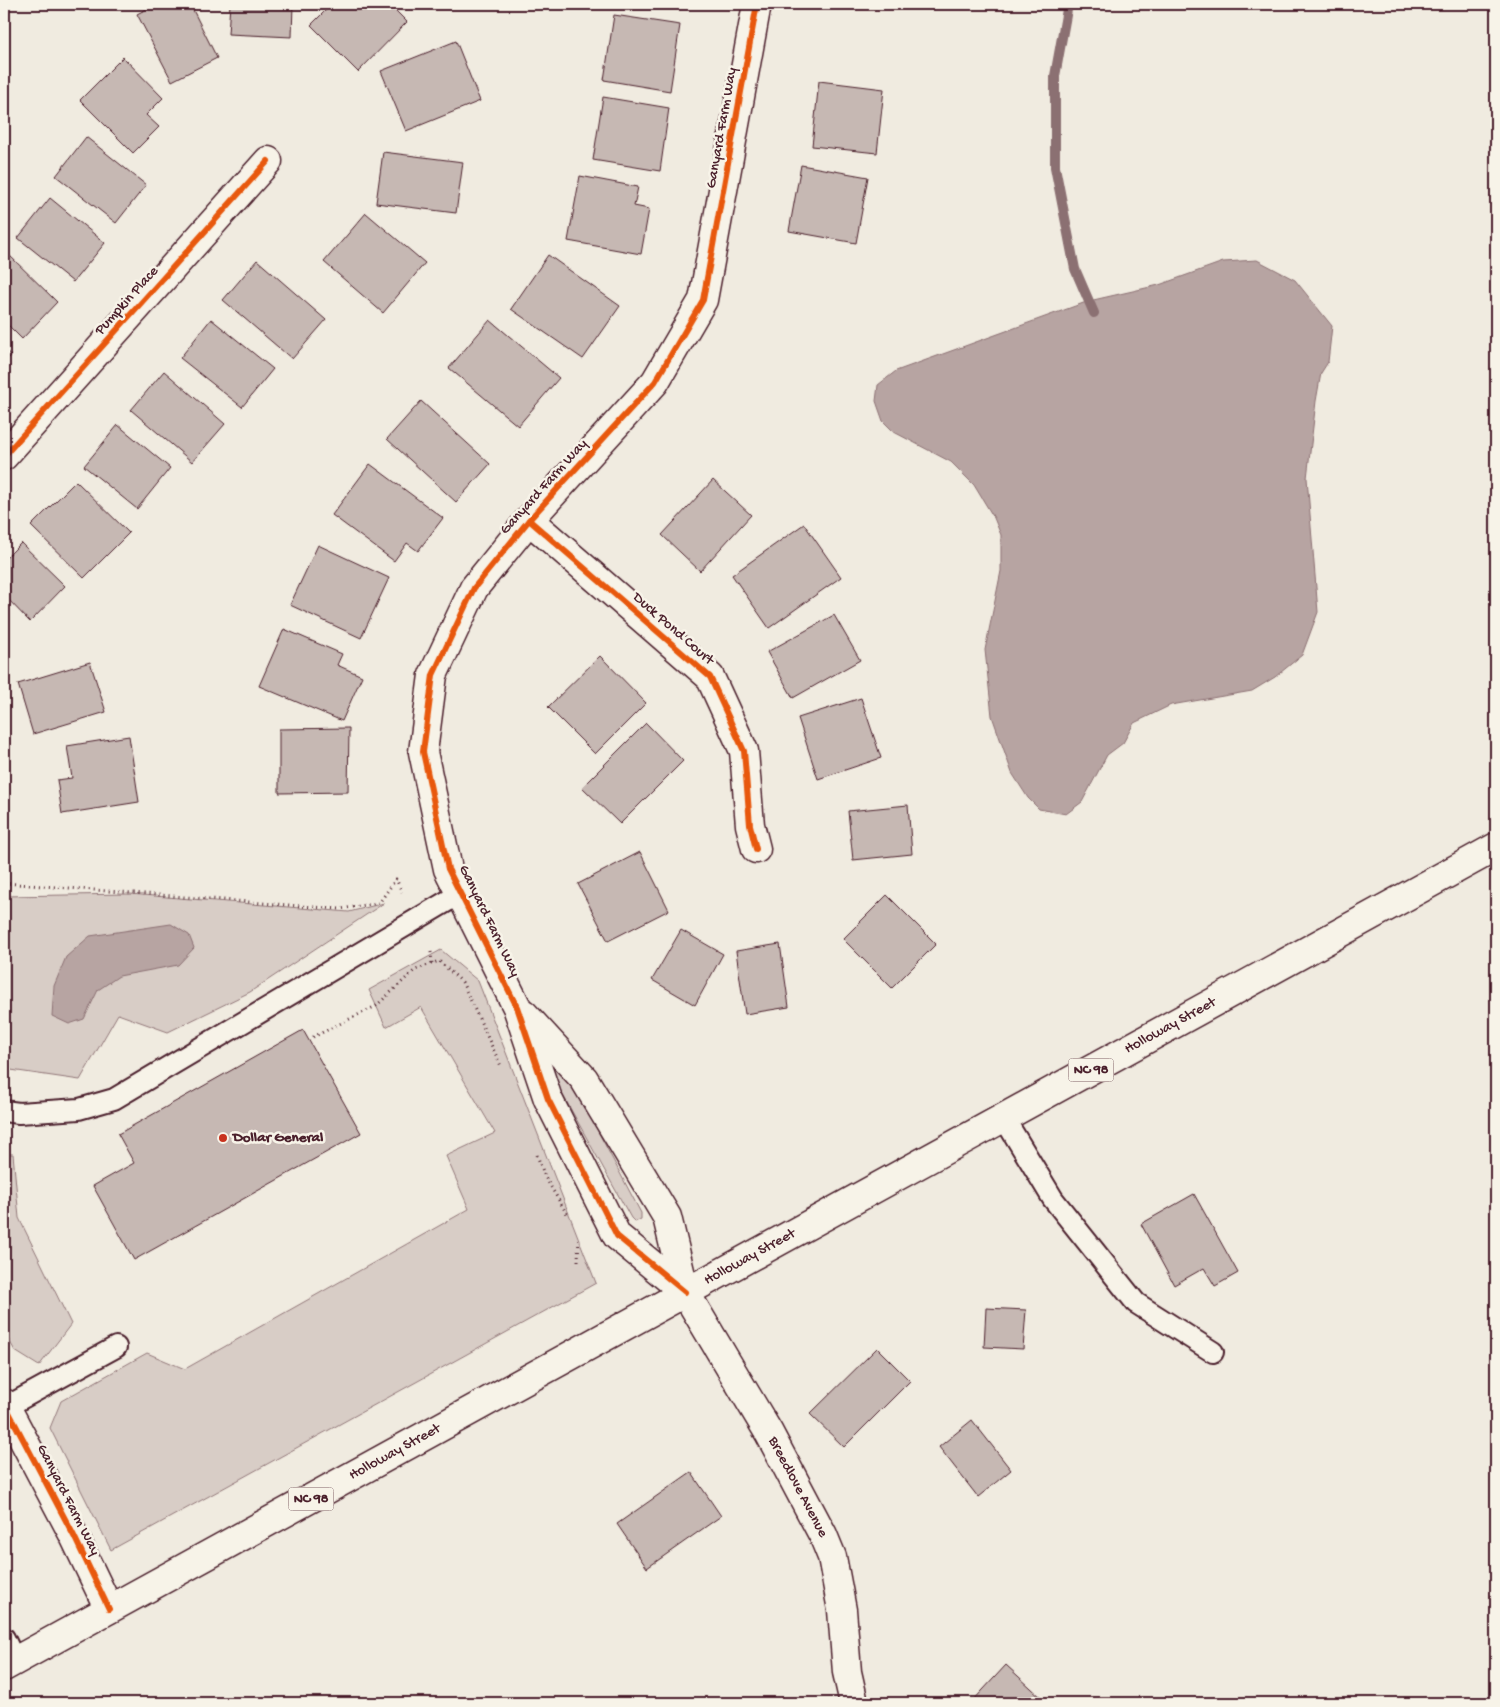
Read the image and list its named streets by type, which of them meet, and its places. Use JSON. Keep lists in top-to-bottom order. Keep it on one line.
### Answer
{"streets":{"main road":["Ganyard Farm Way","Pumpkin Place","Duck Pond Court","Holloway Street","NC 98","Breedlove Avenue"]},"crossings":[["Ganyard Farm Way","Duck Pond Court"],["Ganyard Farm Way","Holloway Street"],["Ganyard Farm Way","Breedlove Avenue"],["Holloway Street","Breedlove Avenue"]],"places":["Dollar General"]}
